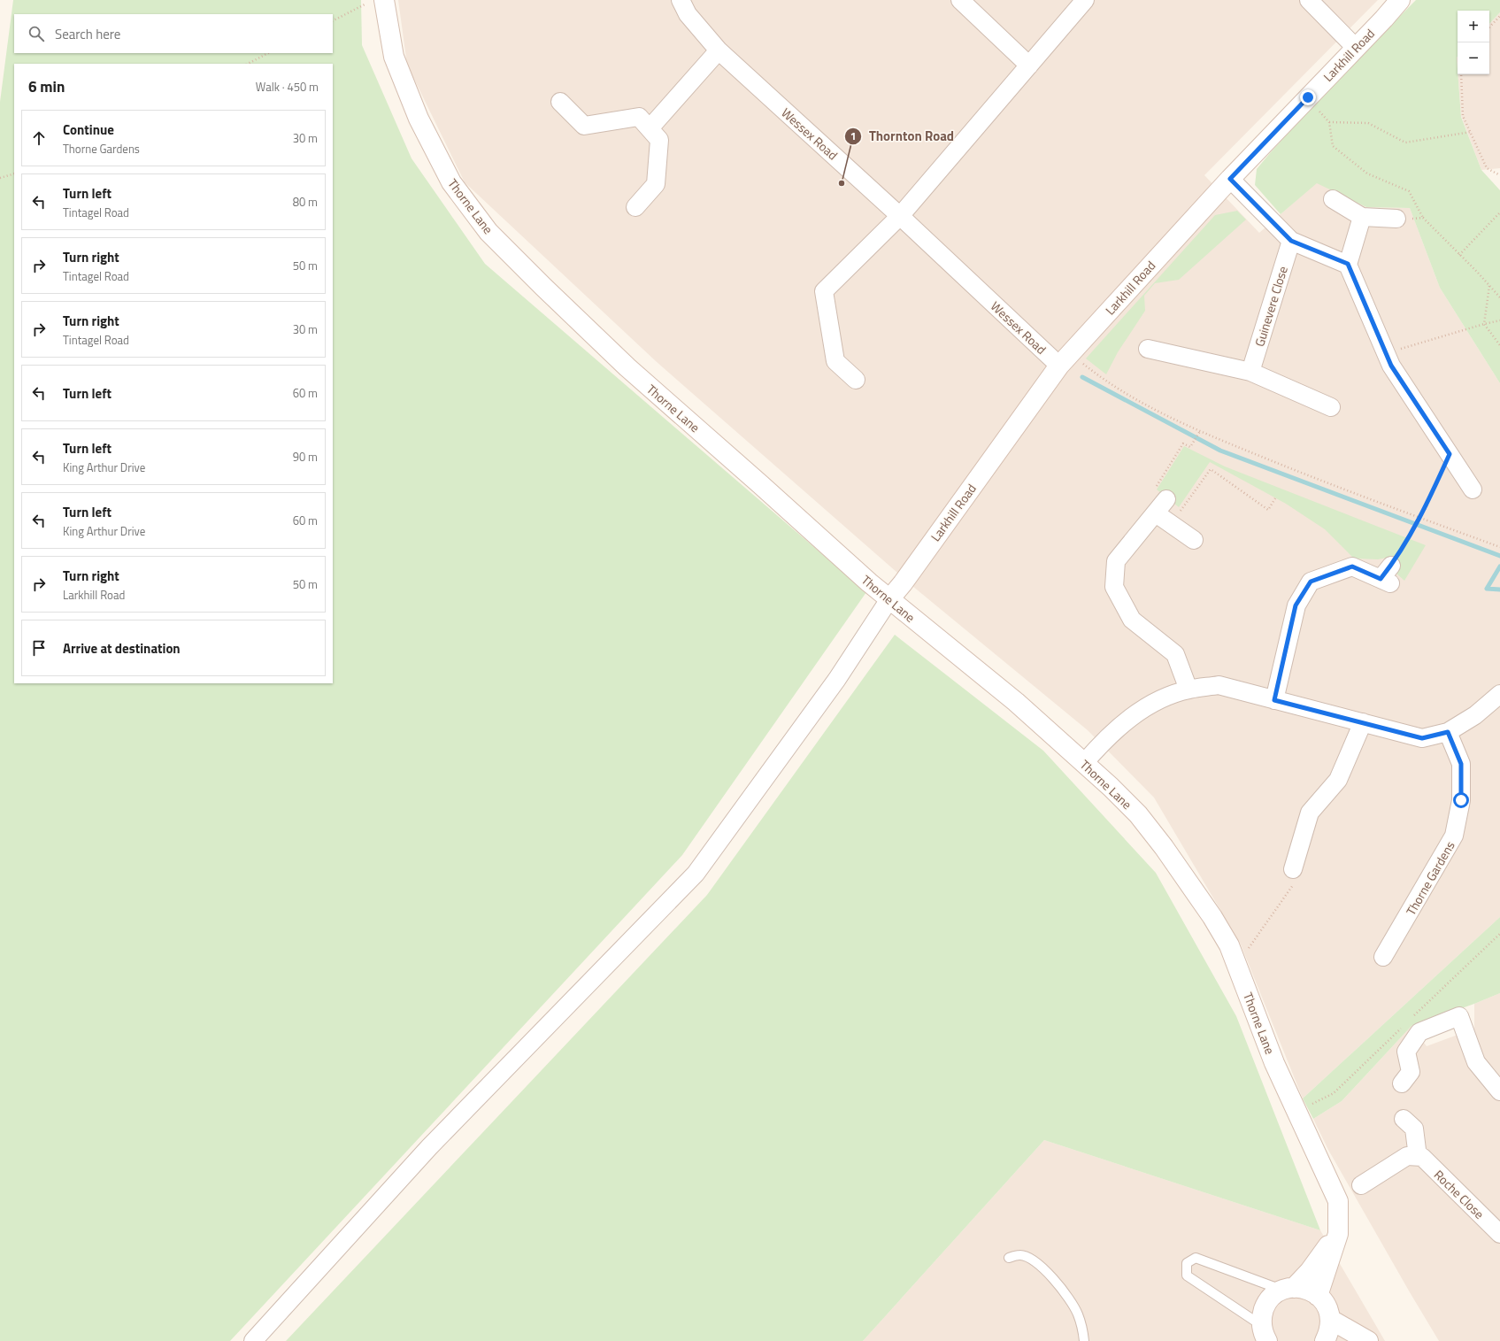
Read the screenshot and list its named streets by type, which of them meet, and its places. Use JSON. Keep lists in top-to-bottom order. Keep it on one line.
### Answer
{"streets":{"street":["Larkhill Road","Wessex Road","Thorne Lane","Guinevere Close","Thorne Gardens","Roche Close"]},"crossings":[["Larkhill Road","Wessex Road"],["Larkhill Road","Thorne Lane"]],"places":["Thornton Road"],"page":{"map_buttons":["+","−"],"search":"Search here","heading":["6 min","Walk · 450 m"],"list":[["Continue","Thorne Gardens","30 m"],["Turn left","Tintagel Road","80 m"],["Turn right","Tintagel Road","50 m"],["Turn right","Tintagel Road","30 m"],["Turn left","60 m"],["Turn left","King Arthur Drive","90 m"],["Turn left","King Arthur Drive","60 m"],["Turn right","Larkhill Road","50 m"],"Arrive at destination"]}}
